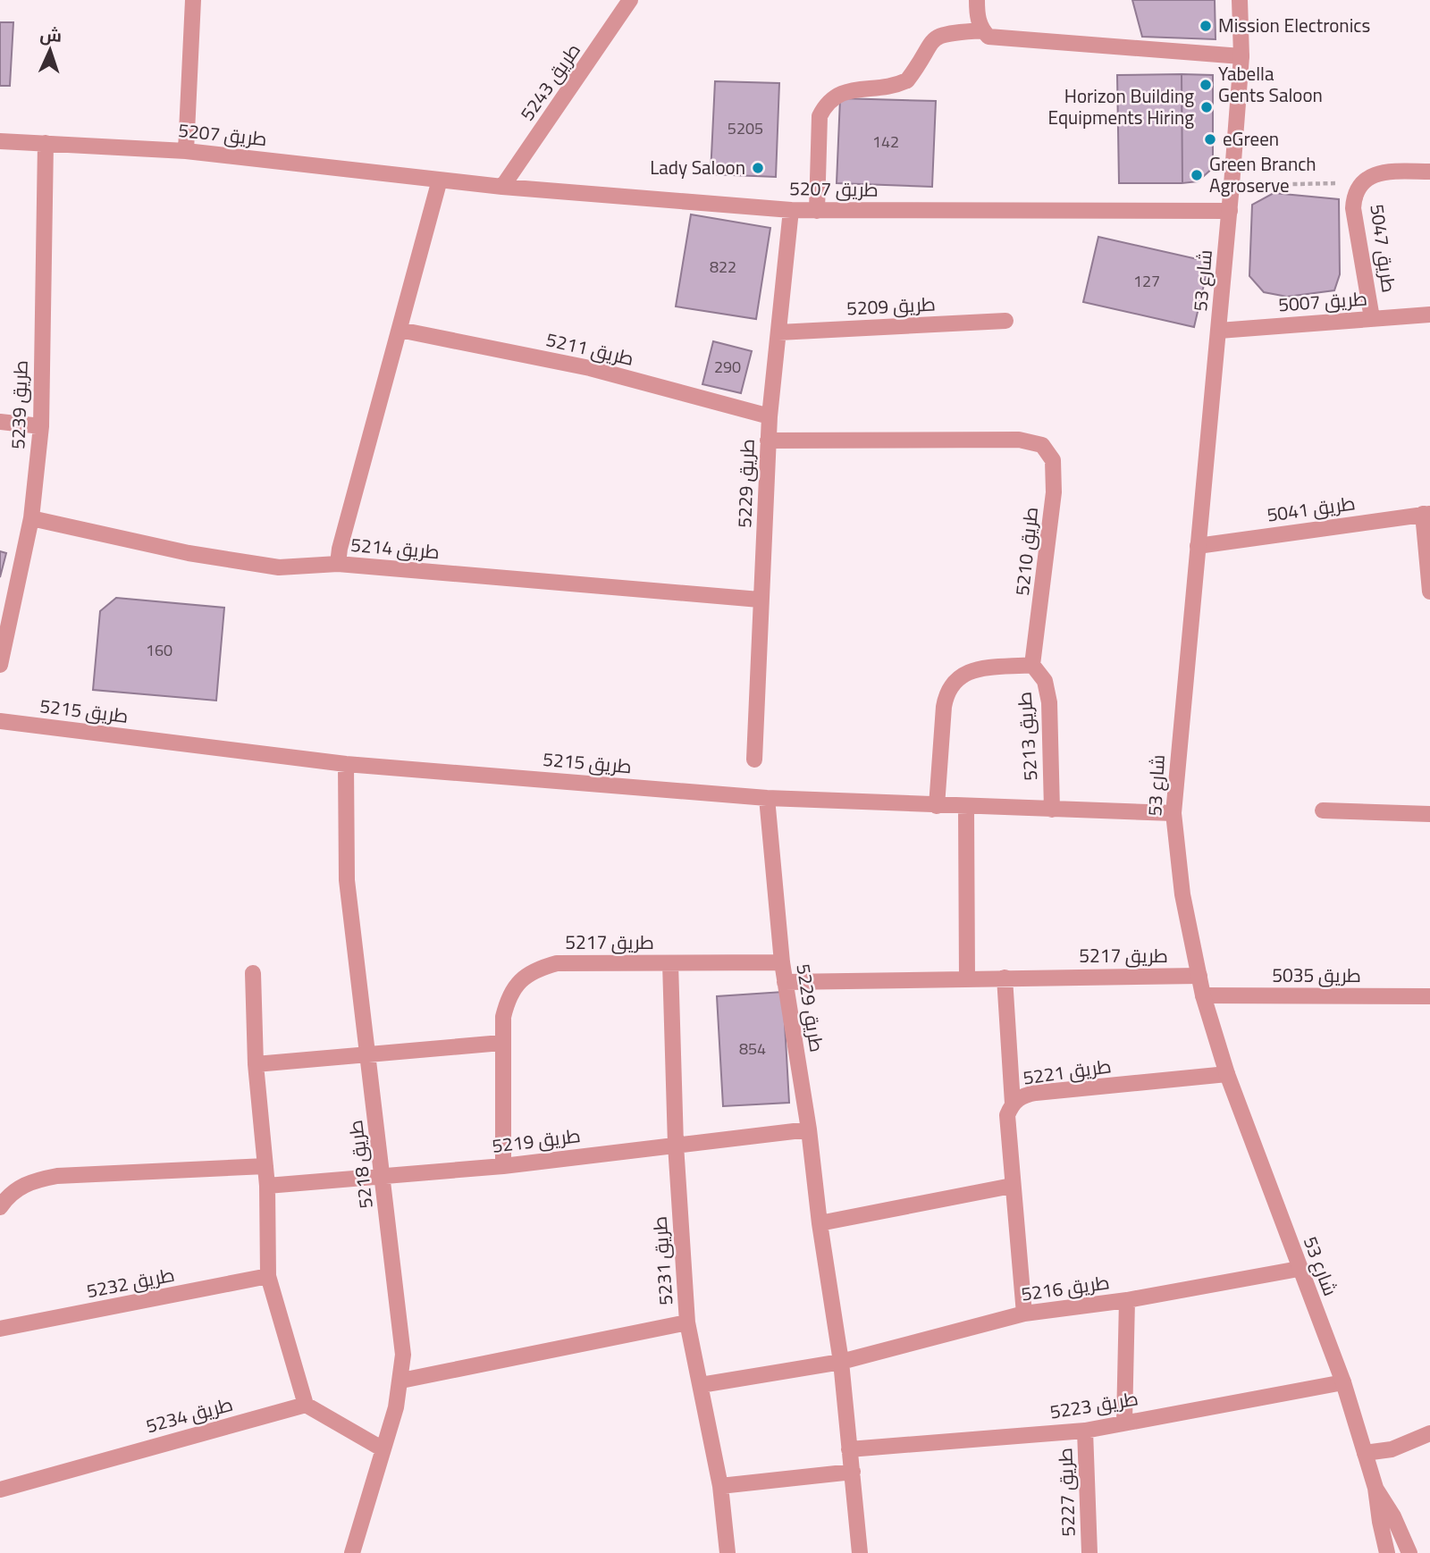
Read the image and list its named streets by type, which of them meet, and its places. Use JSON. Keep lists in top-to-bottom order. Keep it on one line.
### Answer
{"streets":{"street":["طريق 5243","طريق 5207","طريق 5047","شارع 53","طريق 5007","طريق 5209","طريق 5211","طريق 5239","طريق 5229","طريق 5041","طريق 5214","طريق 5210","طريق 5215","طريق 5213","طريق 5217","طريق 5035","طريق 5221","طريق 5219","طريق 5218","طريق 5231","طريق 5232","طريق 5216","طريق 5223","طريق 5234","طريق 5227"]},"crossings":[["طريق 5243","طريق 5207"],["طريق 5207","شارع 53"],["طريق 5207","طريق 5239"],["طريق 5207","طريق 5229"],["طريق 5047","طريق 5007"],["شارع 53","طريق 5007"],["شارع 53","طريق 5041"],["شارع 53","طريق 5215"],["شارع 53","طريق 5217"],["شارع 53","طريق 5035"],["شارع 53","طريق 5221"],["شارع 53","طريق 5216"],["شارع 53","طريق 5223"],["طريق 5209","طريق 5229"],["طريق 5211","طريق 5229"],["طريق 5239","طريق 5214"],["طريق 5229","طريق 5214"],["طريق 5229","طريق 5210"],["طريق 5229","طريق 5215"],["طريق 5229","طريق 5217"],["طريق 5229","طريق 5219"],["طريق 5229","طريق 5216"],["طريق 5229","طريق 5223"],["طريق 5210","طريق 5213"],["طريق 5215","طريق 5213"],["طريق 5215","طريق 5218"],["طريق 5217","طريق 5219"],["طريق 5217","طريق 5231"],["طريق 5221","طريق 5216"],["طريق 5219","طريق 5218"],["طريق 5219","طريق 5231"],["طريق 5231","طريق 5216"],["طريق 5223","طريق 5227"]],"places":["Mission Electronics","Yabella Gents Saloon","Horizon Building Equipments Hiring","eGreen","Lady Saloon","Green Branch Agroserve"],"house_numbers":["5205","142","822","127","290","160","854"],"north":"top"}
